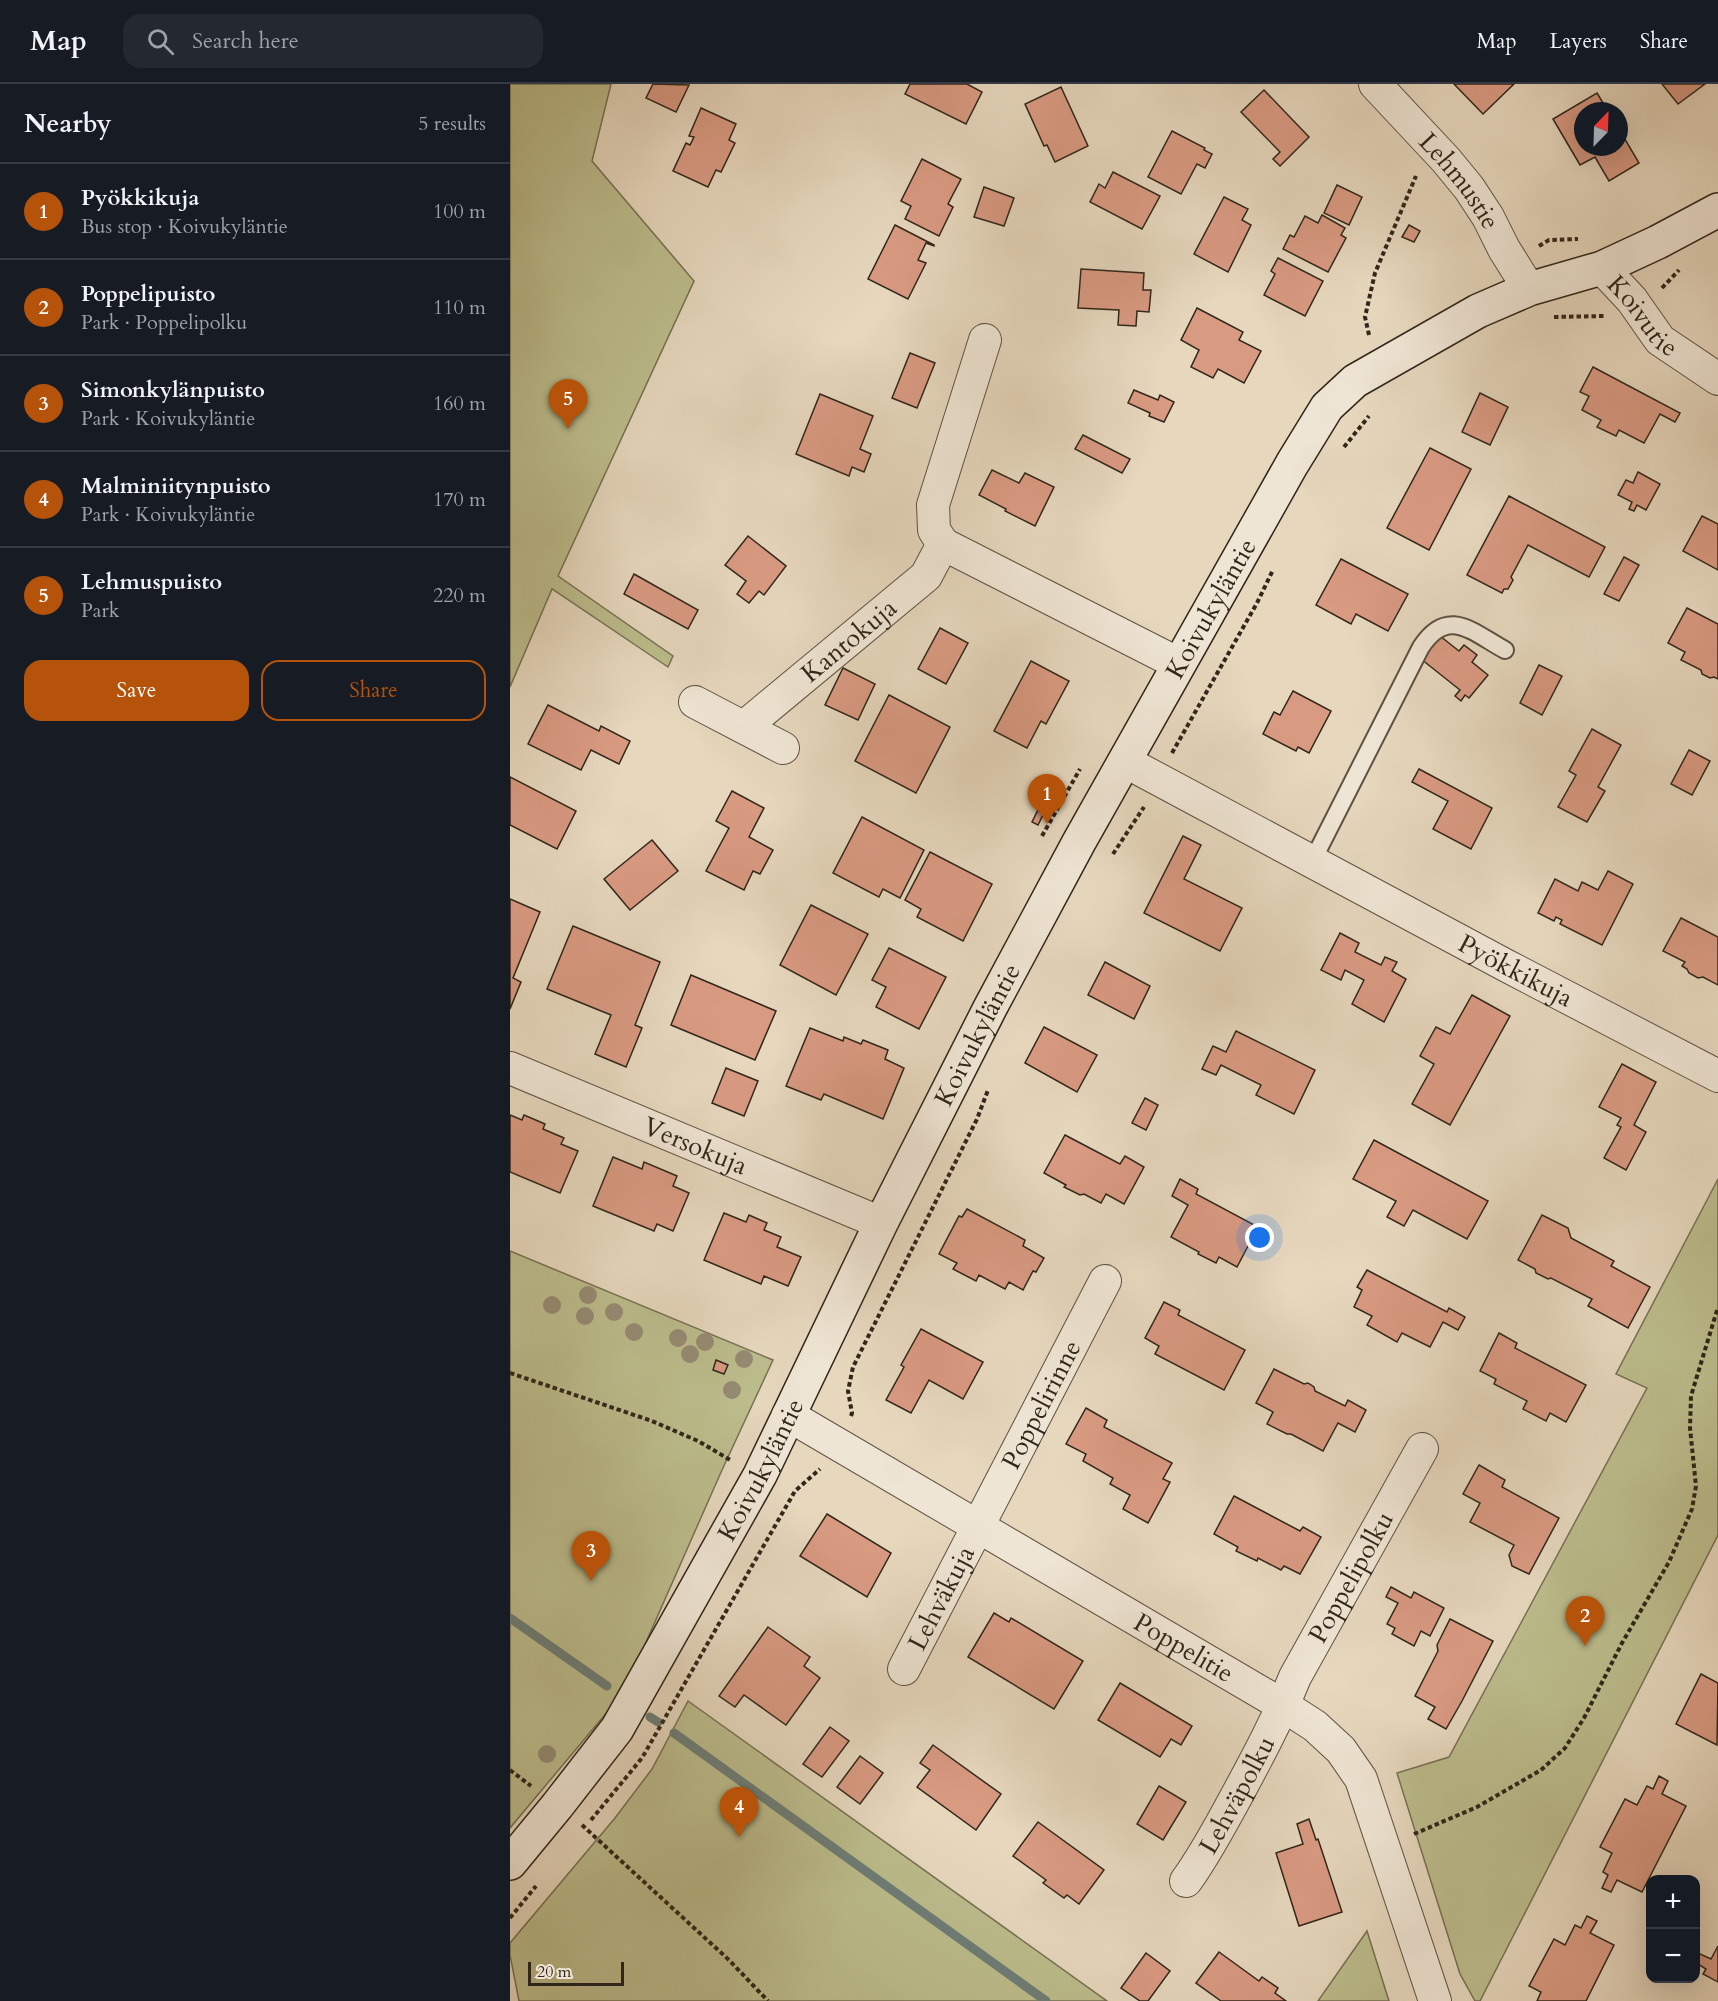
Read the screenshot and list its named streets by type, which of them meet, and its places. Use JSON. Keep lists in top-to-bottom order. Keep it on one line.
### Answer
{"streets":{"main road":["Koivukyläntie"],"street":["Lehmustie","Koivutie","Kantokuja","Pyökkikuja","Versokuja","Poppelirinne","Poppelipolku","Lehväkuja","Poppelitie","Lehväpolku"]},"crossings":[["Lehmustie","Koivukyläntie"],["Koivutie","Koivukyläntie"],["Koivukyläntie","Pyökkikuja"],["Koivukyläntie","Versokuja"],["Koivukyläntie","Poppelitie"],["Poppelirinne","Lehväkuja"],["Poppelirinne","Poppelitie"],["Poppelipolku","Poppelitie"],["Poppelipolku","Lehväpolku"],["Lehväkuja","Poppelitie"],["Poppelitie","Lehväpolku"]],"scale_bar":"20 m","north":"top right","page":{"header":"Map","search":"Search here","nav":["Map","Layers","Share"],"heading":["Nearby","5 results"],"list":[{"mark":"1","name":"Pyökkikuja","note":"Bus stop · Koivukyläntie","value":"100 m"},{"mark":"2","name":"Poppelipuisto","note":"Park · Poppelipolku","value":"110 m"},{"mark":"3","name":"Simonkylänpuisto","note":"Park · Koivukyläntie","value":"160 m"},{"mark":"4","name":"Malminiitynpuisto","note":"Park · Koivukyläntie","value":"170 m"},{"mark":"5","name":"Lehmuspuisto","note":"Park","value":"220 m"}],"pins":["5","1","3","2","4"],"buttons":["Save","Share"],"map_buttons":["+","−"],"scale":"20 m"}}
